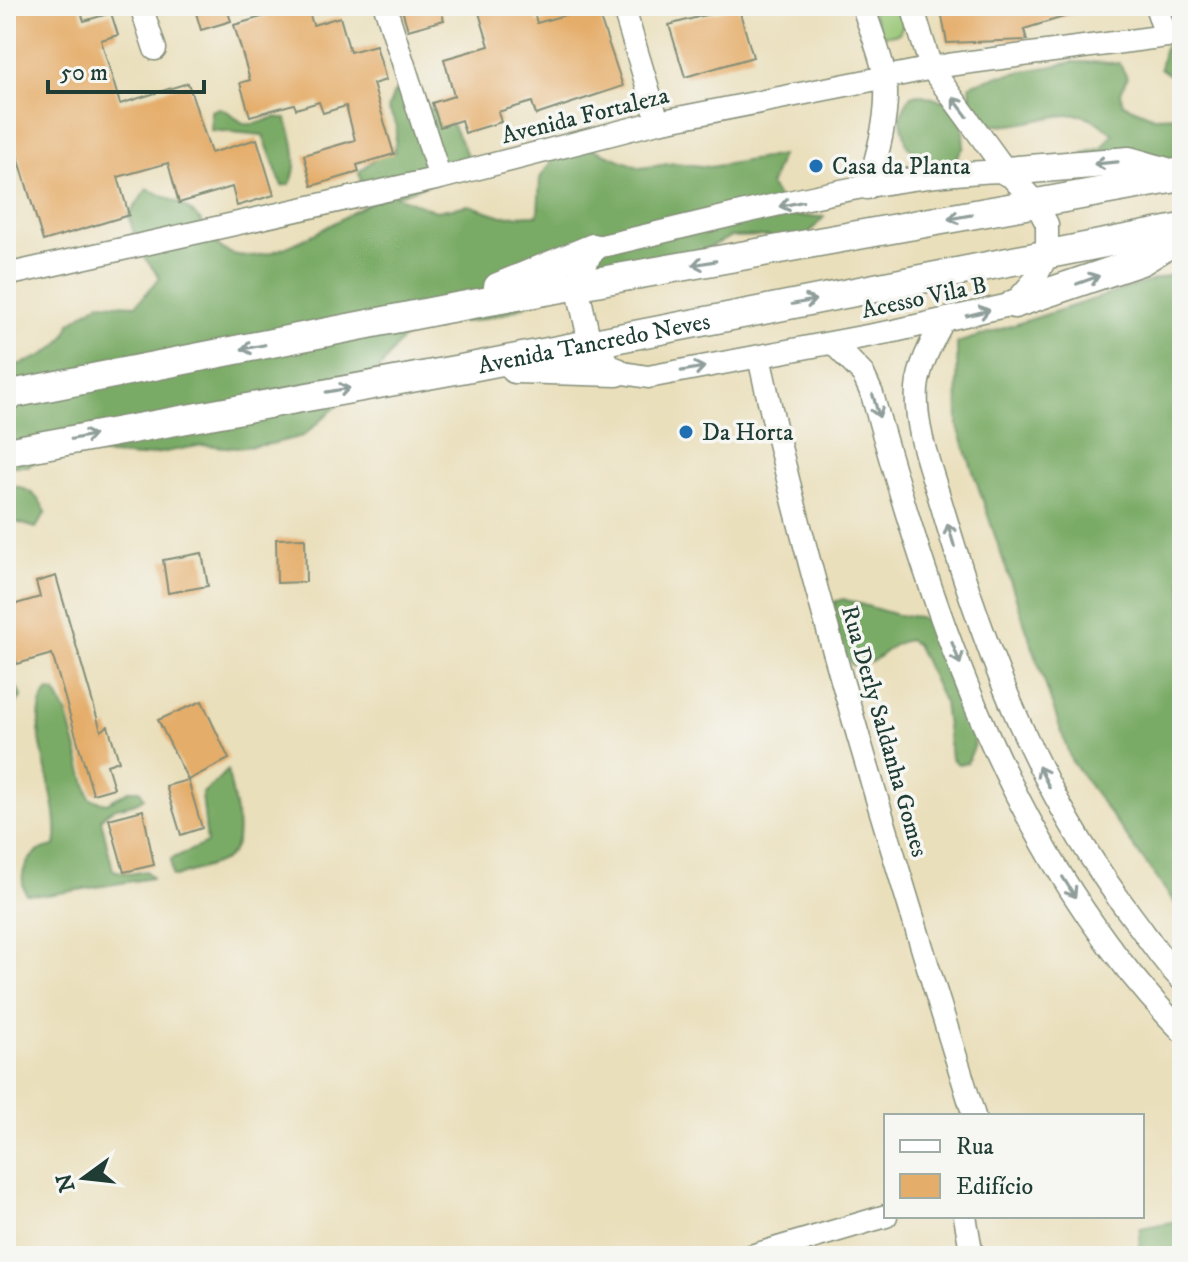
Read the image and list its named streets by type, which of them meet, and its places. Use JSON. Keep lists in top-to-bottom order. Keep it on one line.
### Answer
{"streets":{"main road":["Avenida Tancredo Neves"],"street":["Avenida Fortaleza","Acesso Vila B","Rua Derly Saldanha Gomes"]},"crossings":[["Acesso Vila B","Avenida Tancredo Neves"],["Acesso Vila B","Rua Derly Saldanha Gomes"]],"places":["Casa da Planta","Da Horta"],"legend":["Rua","Edifício"],"scale_bar":"50 m","north":"left"}
